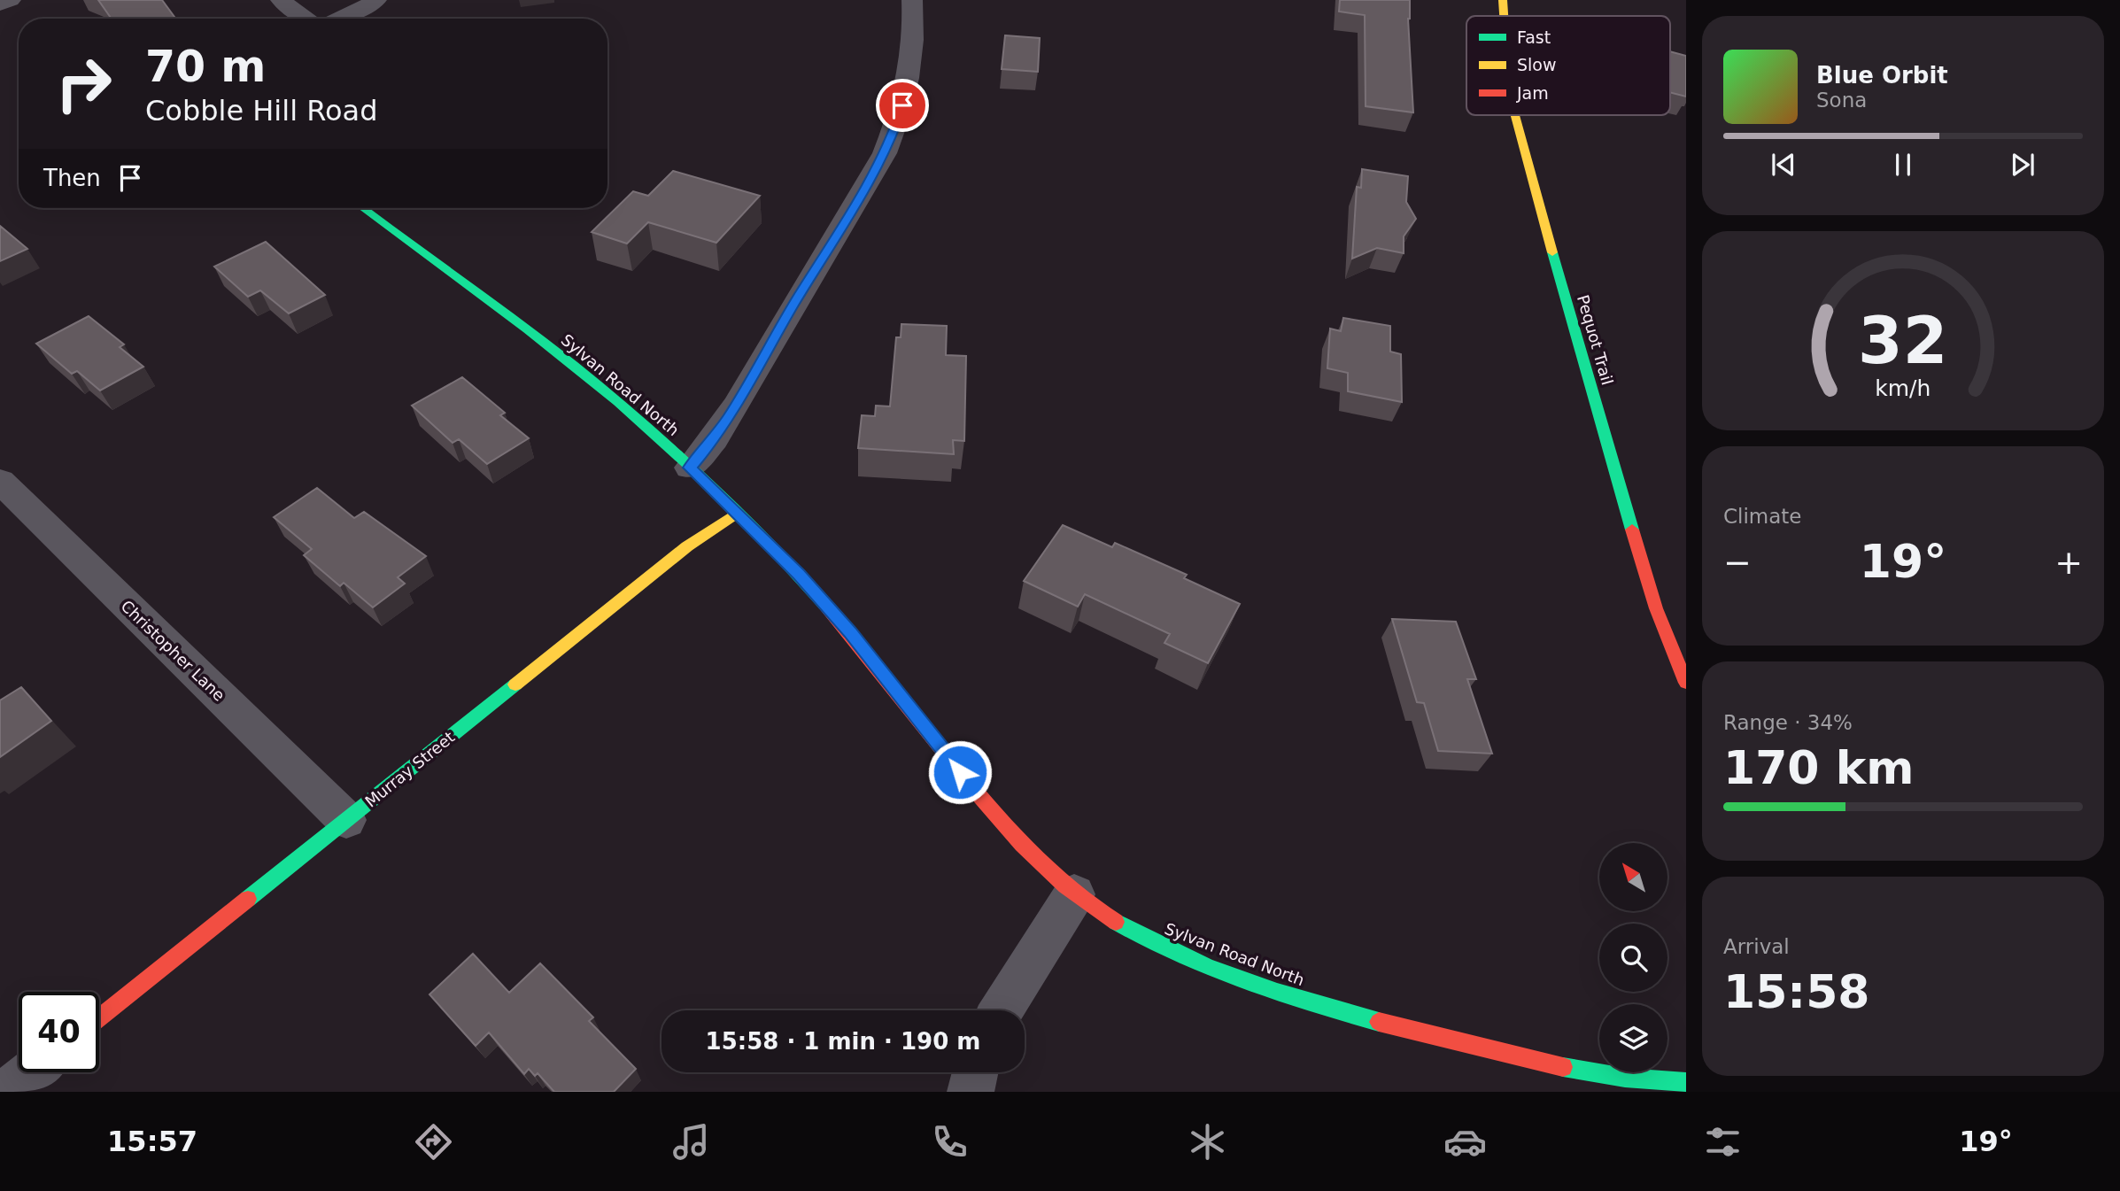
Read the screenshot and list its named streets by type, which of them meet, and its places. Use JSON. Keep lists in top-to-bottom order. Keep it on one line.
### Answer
{"streets":{"street":["Pequot Trail","Sylvan Road North","Christopher Lane","Murray Street"]},"crossings":[["Sylvan Road North","Murray Street"],["Christopher Lane","Murray Street"]],"legend":["Fast","Slow","Jam"],"north":"top left","page":{"turn":["70 m","Cobble Hill Road"],"song":["Blue Orbit","Sona"],"then":"Then","tile":["Climate",["Range · 34%","170 km"],["Arrival","15:58"]],"heat":["−","19°","+"],"limit":"40","trip":"15:58 · 1 min · 190 m","tabs":["15:57","19°"],"gauge":["32","km/h"]}}
